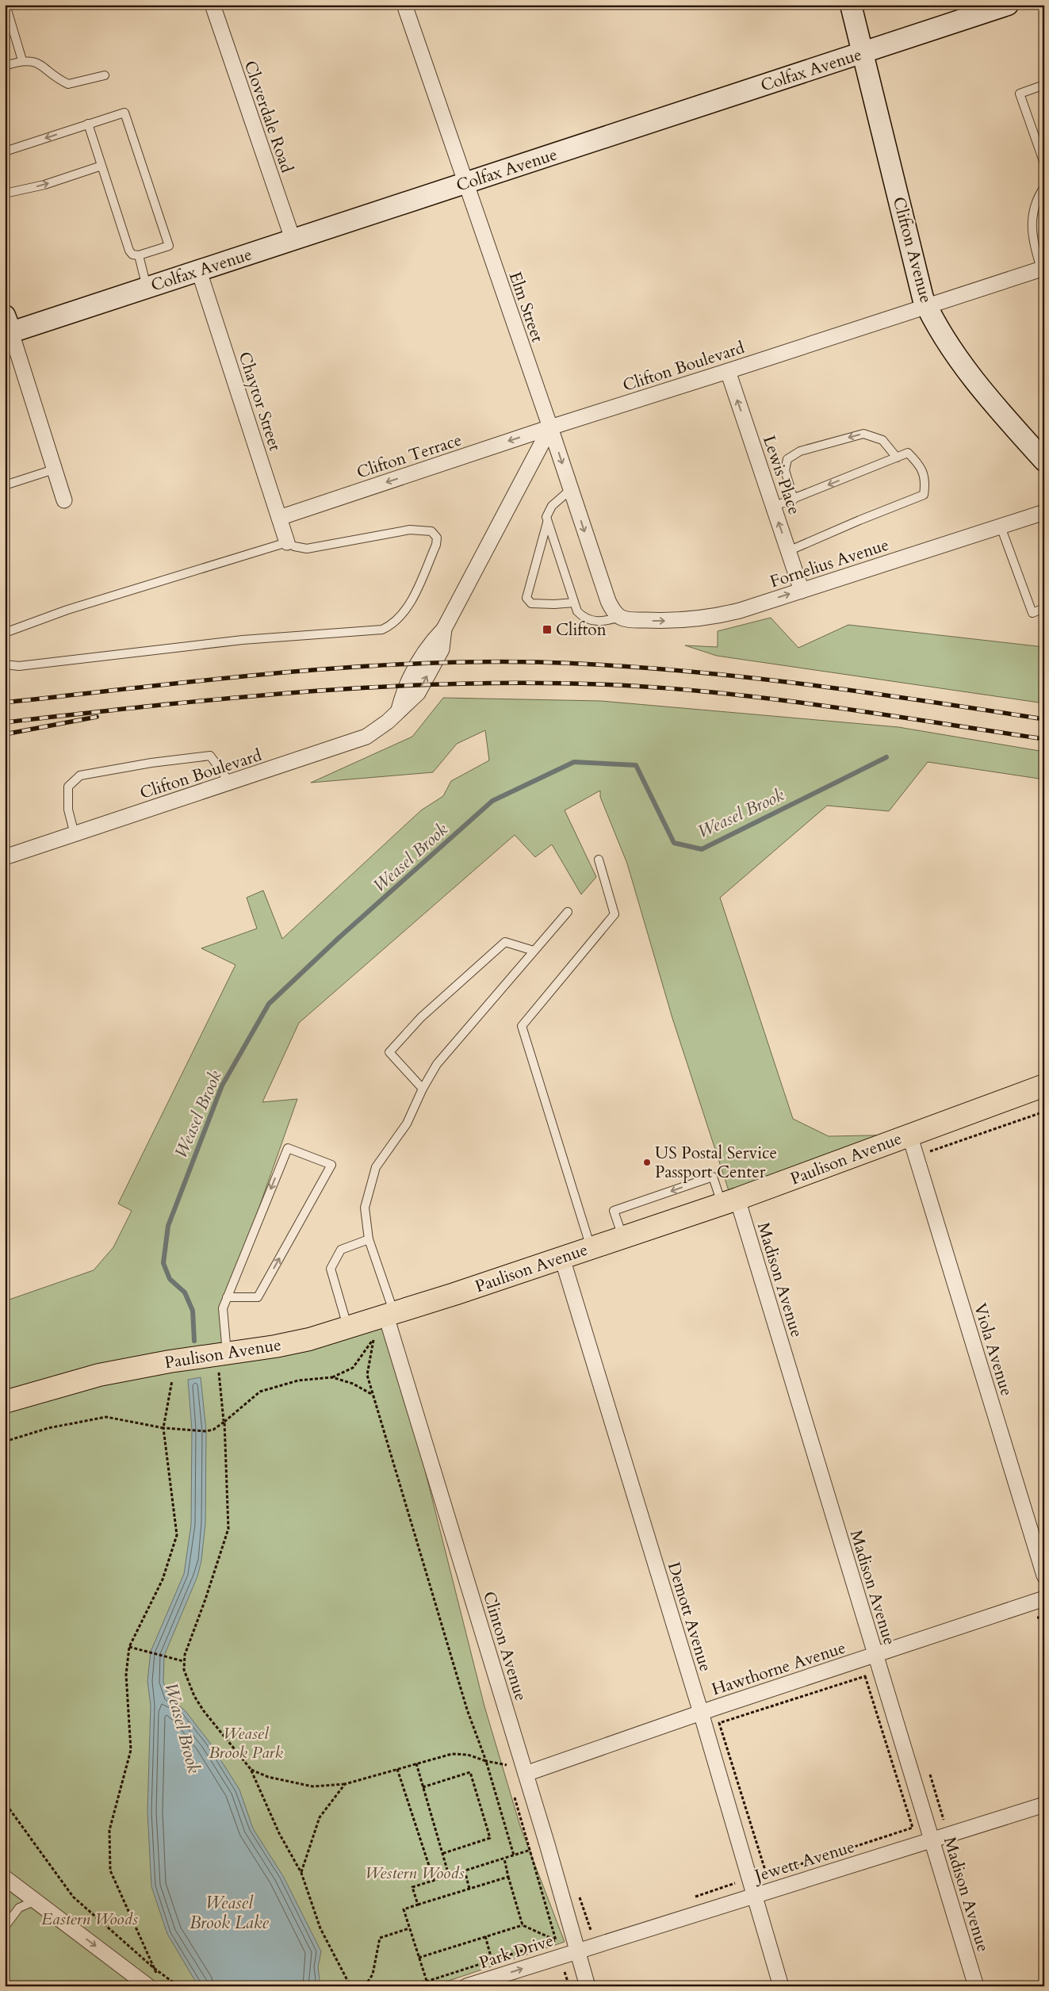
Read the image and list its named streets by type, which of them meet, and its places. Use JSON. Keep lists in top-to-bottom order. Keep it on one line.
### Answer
{"streets":{"main road":["Paulison Avenue"],"street":["Colfax Avenue","Cloverdale Road","Clifton Avenue","Elm Street","Clifton Boulevard","Chaytor Street","Clifton Terrace","Lewis Place","Fornelius Avenue","Madison Avenue","Viola Avenue","Demott Avenue","Clinton Avenue","Hawthorne Avenue","Jewett Avenue","Park Drive"]},"crossings":[["Colfax Avenue","Cloverdale Road"],["Colfax Avenue","Clifton Avenue"],["Colfax Avenue","Elm Street"],["Colfax Avenue","Chaytor Street"],["Clifton Avenue","Clifton Boulevard"],["Elm Street","Clifton Boulevard"],["Elm Street","Clifton Terrace"],["Elm Street","Fornelius Avenue"],["Clifton Boulevard","Clifton Terrace"],["Clifton Boulevard","Lewis Place"],["Chaytor Street","Clifton Terrace"],["Lewis Place","Fornelius Avenue"],["Paulison Avenue","Madison Avenue"],["Paulison Avenue","Viola Avenue"],["Paulison Avenue","Demott Avenue"],["Paulison Avenue","Clinton Avenue"],["Madison Avenue","Hawthorne Avenue"],["Madison Avenue","Jewett Avenue"],["Demott Avenue","Hawthorne Avenue"],["Demott Avenue","Jewett Avenue"],["Clinton Avenue","Hawthorne Avenue"],["Clinton Avenue","Jewett Avenue"],["Clinton Avenue","Park Drive"],["Jewett Avenue","Park Drive"]],"one_way":["Clifton Terrace","Lewis Place","Fornelius Avenue","Park Drive"],"water":["Weasel Brook","Weasel Brook Lake"],"parks":["Weasel Brook Park","Western Woods","Eastern Woods"],"places":{"transit":["Clifton"],"other":["US Postal Service Passport Center"]}}
